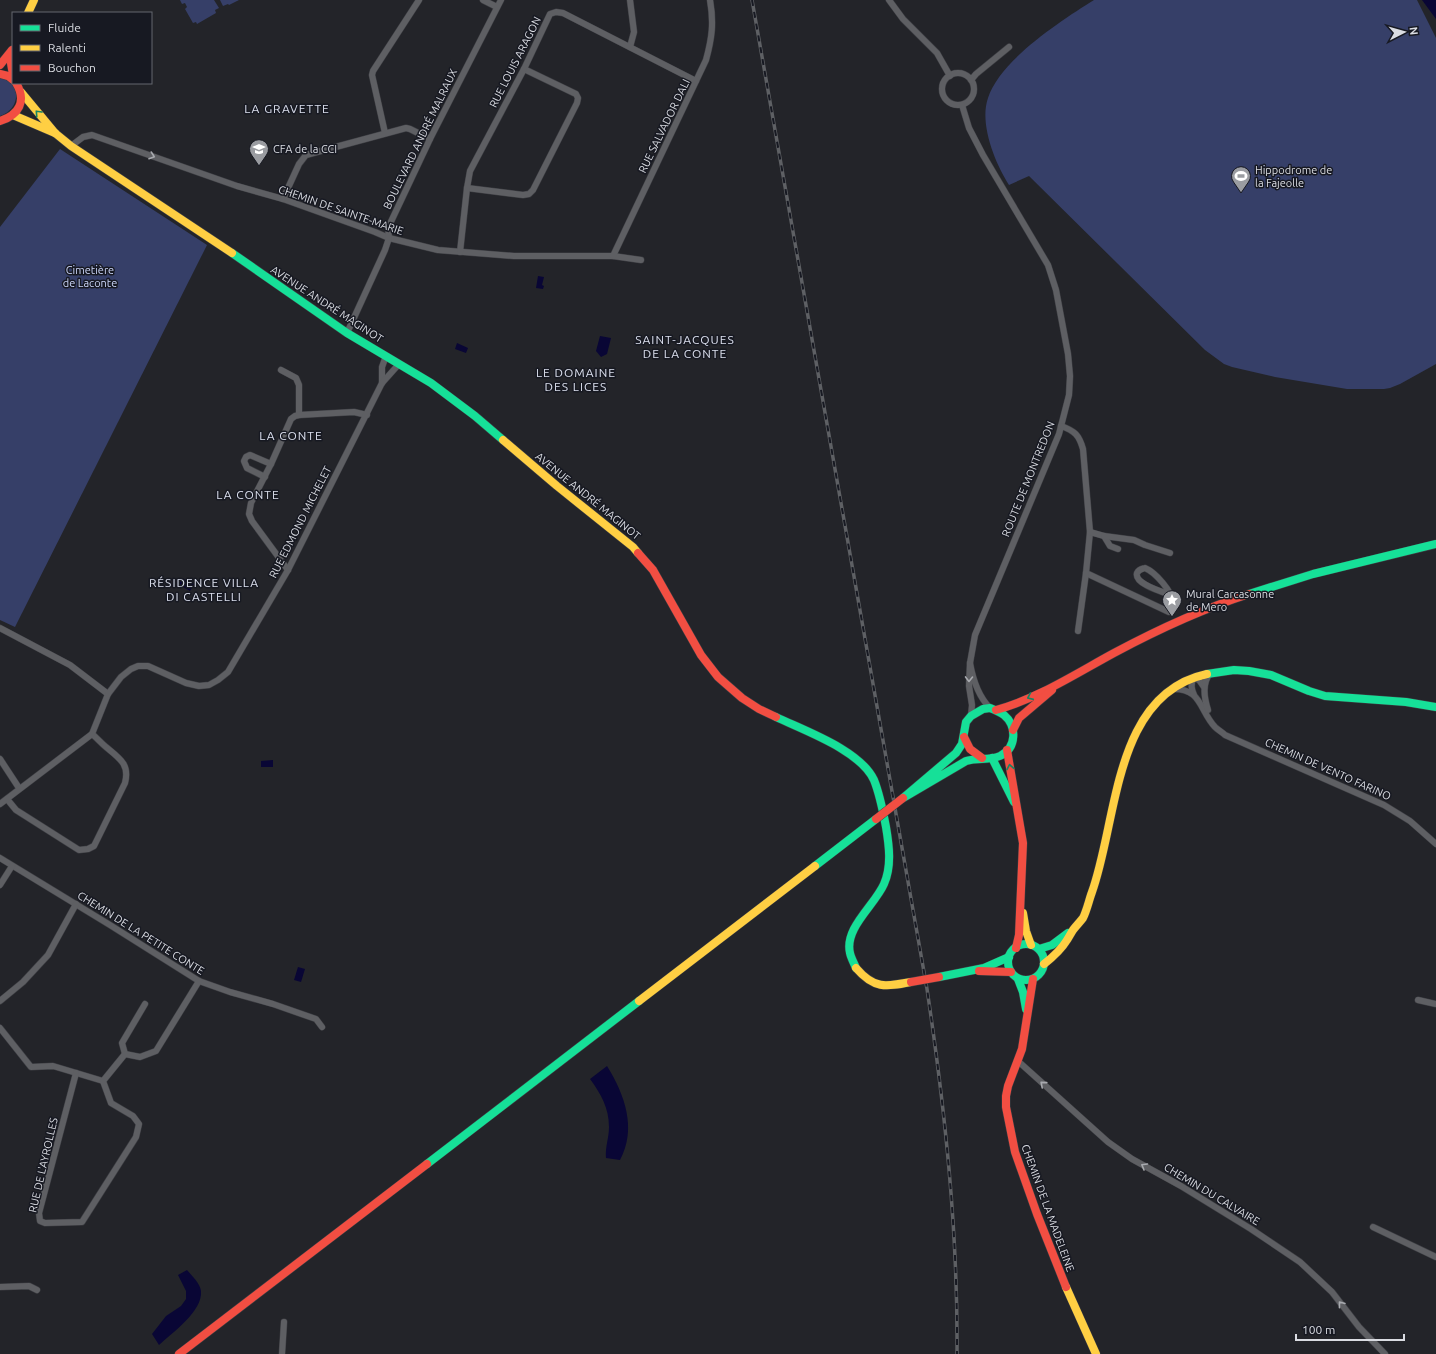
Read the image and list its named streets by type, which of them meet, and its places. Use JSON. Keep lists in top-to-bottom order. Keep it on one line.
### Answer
{"streets":{"street":["RUE LOUIS ARAGON","RUE SALVADOR DALI","BOULEVARD ANDRÉ MALRAUX","CHEMIN DE SAINTE-MARIE","AVENUE ANDRÉ MAGINOT","ROUTE DE MONTREDON","RUE EDMOND MICHELET","CHEMIN DE VENTO FARINO","CHEMIN DE LA PETITE CONTE","RUE DE L'AYROLLES","CHEMIN DU CALVAIRE","CHEMIN DE LA MADELEINE"]},"crossings":[["RUE LOUIS ARAGON","RUE SALVADOR DALI"],["RUE LOUIS ARAGON","CHEMIN DE SAINTE-MARIE"],["RUE SALVADOR DALI","CHEMIN DE SAINTE-MARIE"],["BOULEVARD ANDRÉ MALRAUX","CHEMIN DE SAINTE-MARIE"],["BOULEVARD ANDRÉ MALRAUX","AVENUE ANDRÉ MAGINOT"],["CHEMIN DE SAINTE-MARIE","AVENUE ANDRÉ MAGINOT"],["AVENUE ANDRÉ MAGINOT","RUE EDMOND MICHELET"],["CHEMIN DU CALVAIRE","CHEMIN DE LA MADELEINE"]],"one_way":["CHEMIN DE SAINTE-MARIE","CHEMIN DU CALVAIRE"],"districts":["LA GRAVETTE","SAINT-JACQUES DE LA CONTE","LE DOMAINE DES LICES","LA CONTE","LA CONTE","RÉSIDENCE VILLA DI CASTELLI"],"parks":["Cimetière de Laconte"],"places":{"school or university":["CFA de la CCI"],"sports":["Hippodrome de la Fajeolle"],"place":["Mural Carcasonne de Mero"]},"legend":["Fluide","Ralenti","Bouchon"],"scale_bar":"100 m","north":"right"}
